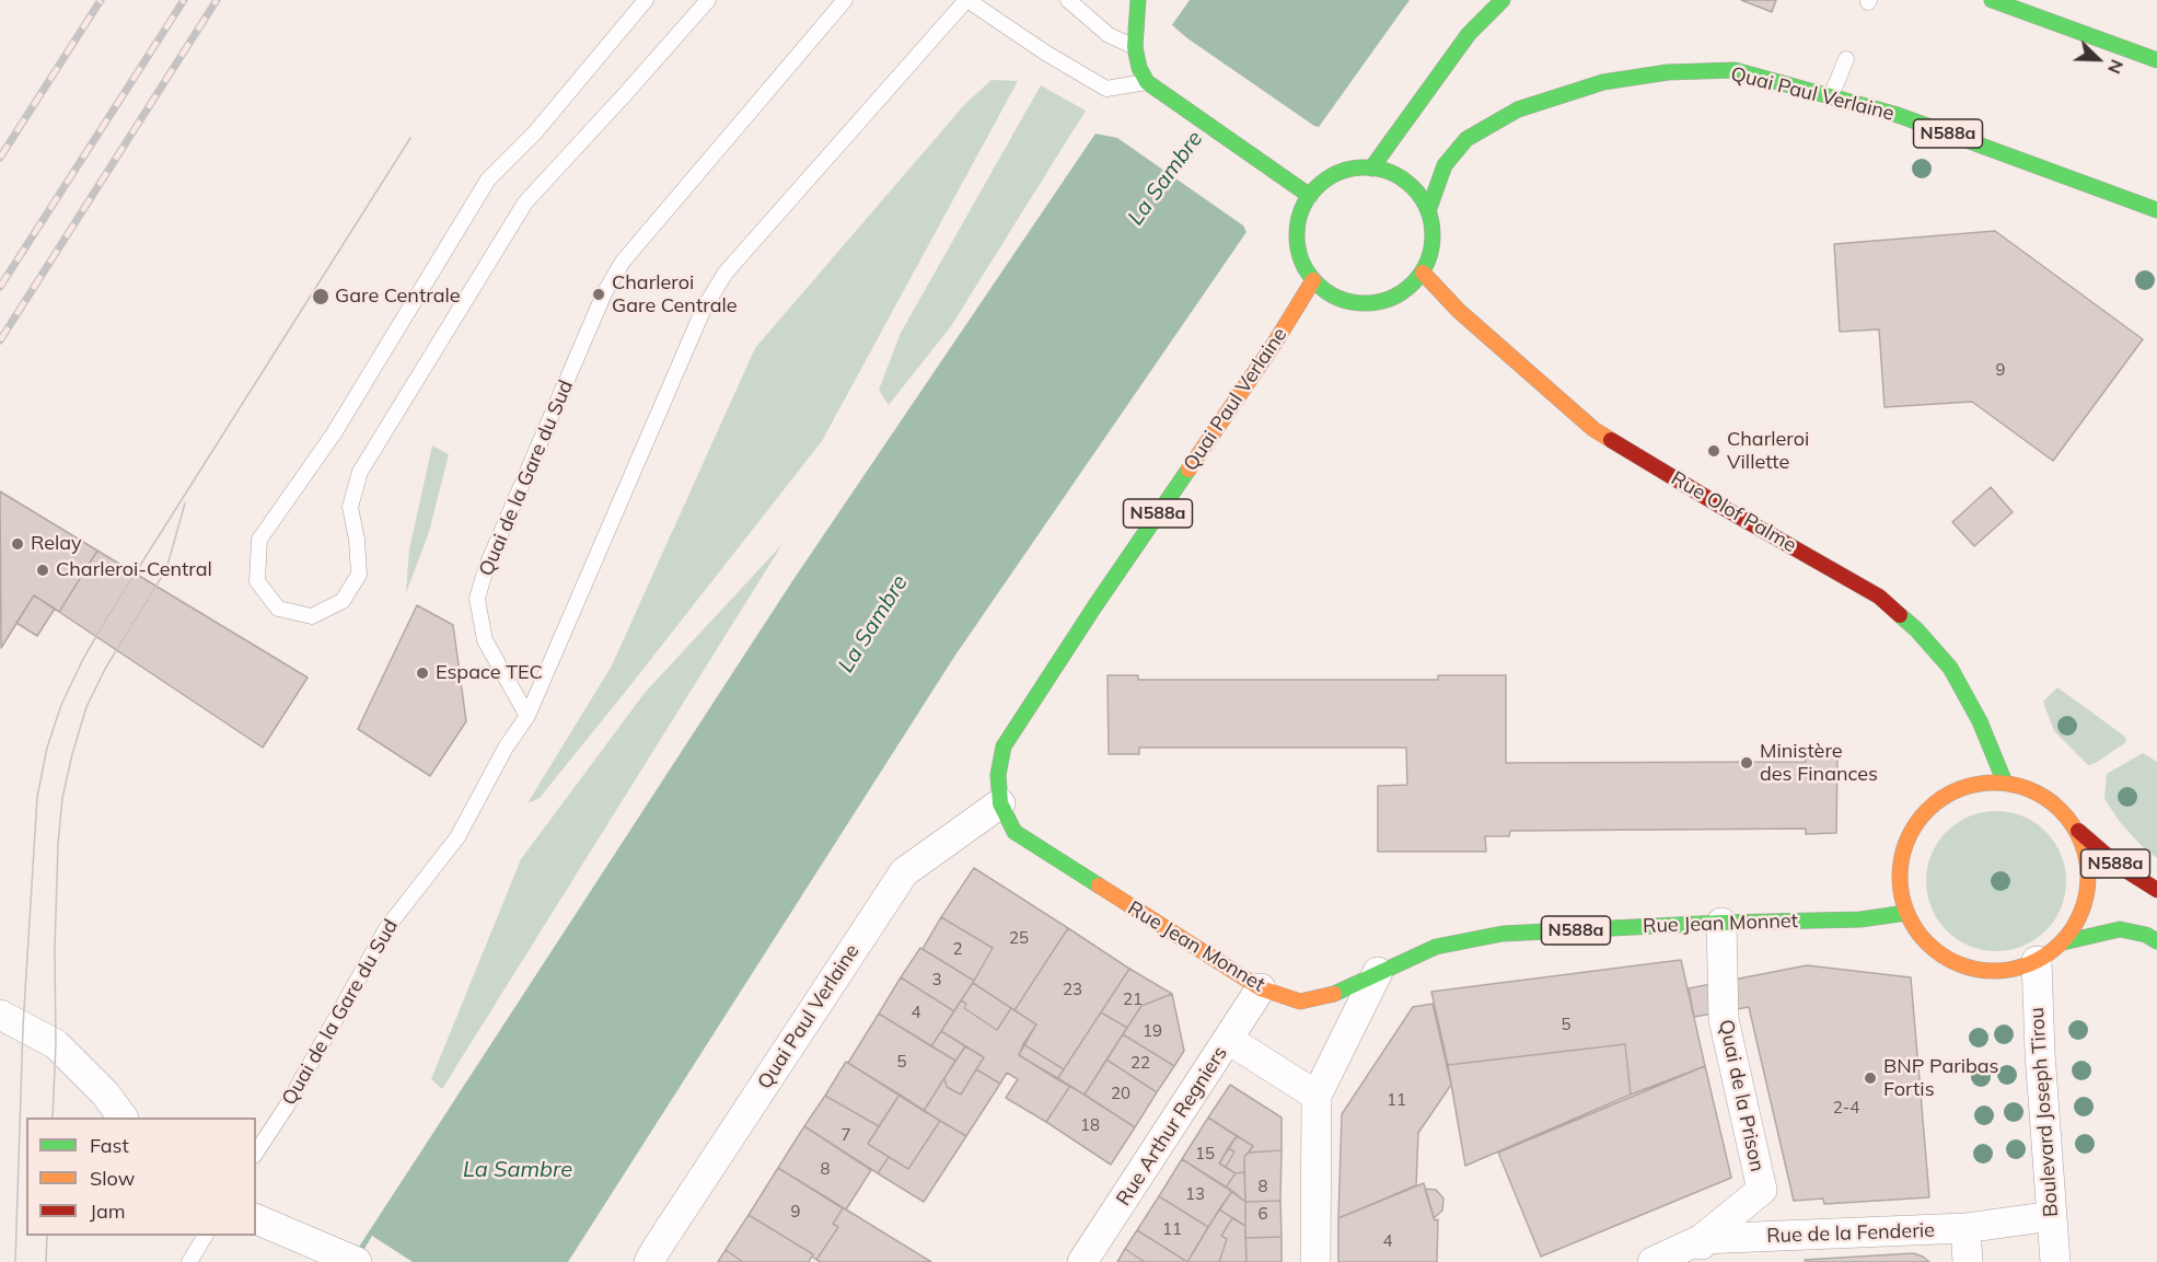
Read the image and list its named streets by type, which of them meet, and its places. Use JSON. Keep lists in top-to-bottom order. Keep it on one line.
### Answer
{"streets":{"main road":["Quai Paul Verlaine","N588a","Rue Olof Palme","Rue Jean Monnet"],"street":["Quai de la Prison","Boulevard Joseph Tirou","Rue Arthur Regniers","Rue de la Fenderie"],"lane":["Quai de la Gare du Sud"]},"crossings":[["Quai Paul Verlaine","N588a"],["Quai Paul Verlaine","Rue Olof Palme"],["Quai Paul Verlaine","Rue Jean Monnet"],["N588a","Rue Olof Palme"],["N588a","Rue Jean Monnet"],["N588a","Boulevard Joseph Tirou"],["Rue Olof Palme","Rue Jean Monnet"],["Rue Olof Palme","Boulevard Joseph Tirou"],["Rue Jean Monnet","Quai de la Prison"],["Rue Jean Monnet","Boulevard Joseph Tirou"],["Rue Jean Monnet","Rue Arthur Regniers"],["Quai de la Prison","Rue de la Fenderie"],["Boulevard Joseph Tirou","Rue de la Fenderie"]],"water":["La Sambre"],"places":["Charleroi Gare Centrale","Gare Centrale","Charleroi Villette","Relay","Charleroi-Central","Espace TEC","Ministère des Finances","BNP Paribas Fortis"],"house_numbers":["9","25","2","3","23","21","4","5","19","5","22","20","11","2-4","18","7","15","8","8","13","9","6","11","4"],"legend":["Fast","Slow","Jam"],"north":"bottom right"}
